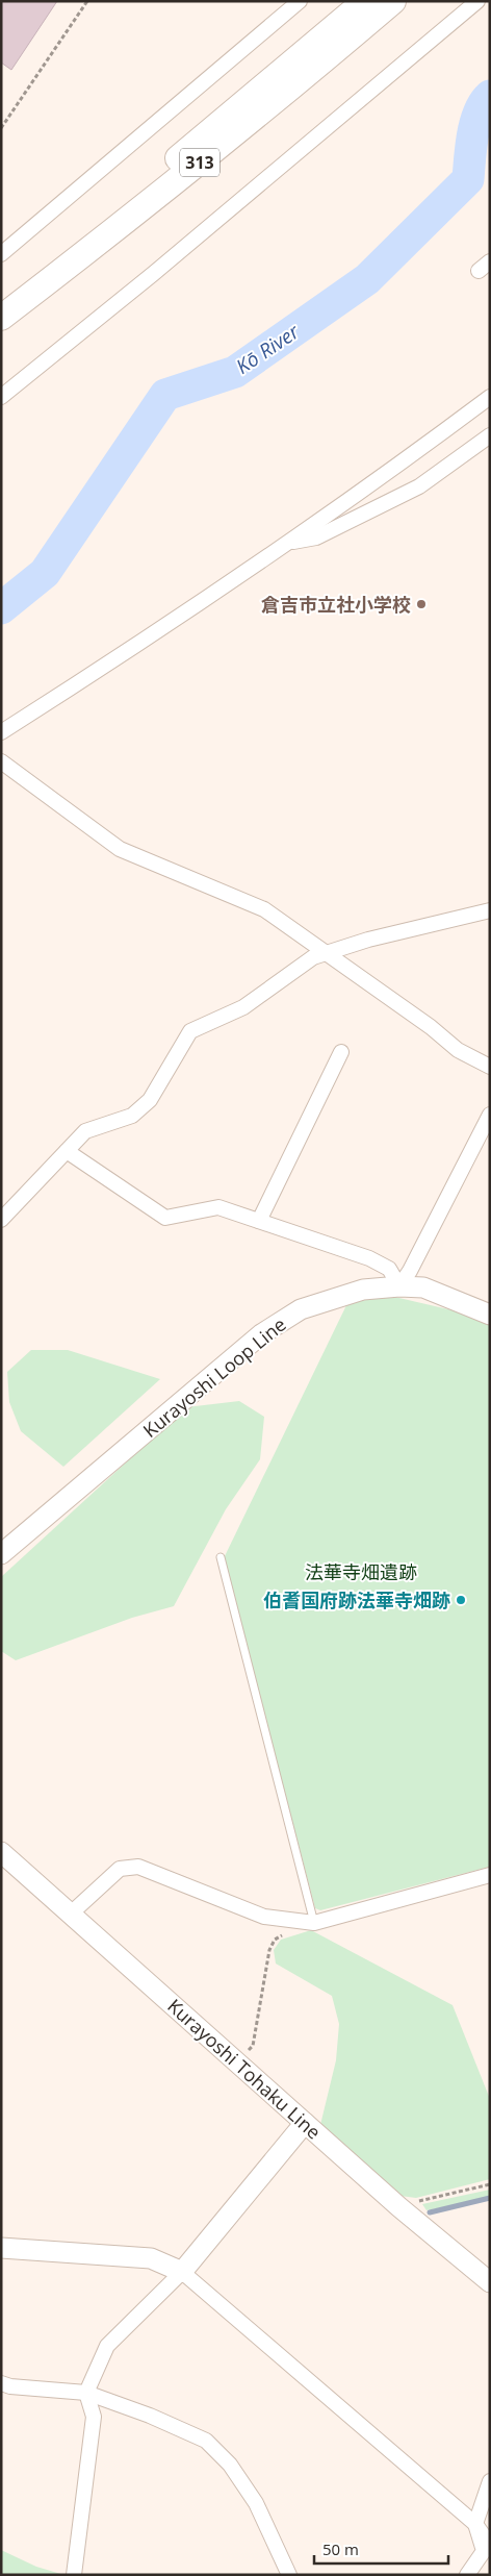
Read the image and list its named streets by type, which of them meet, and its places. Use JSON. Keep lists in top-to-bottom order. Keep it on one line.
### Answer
{"streets":{"highway":["313"],"main road":["Kurayoshi Loop Line","Kurayoshi Tohaku Line"]},"water":["Kō River"],"parks":["法華寺畑遺跡"],"places":["倉吉市立社小学校","伯耆国府跡法華寺畑跡"],"scale_bar":"50 m"}
